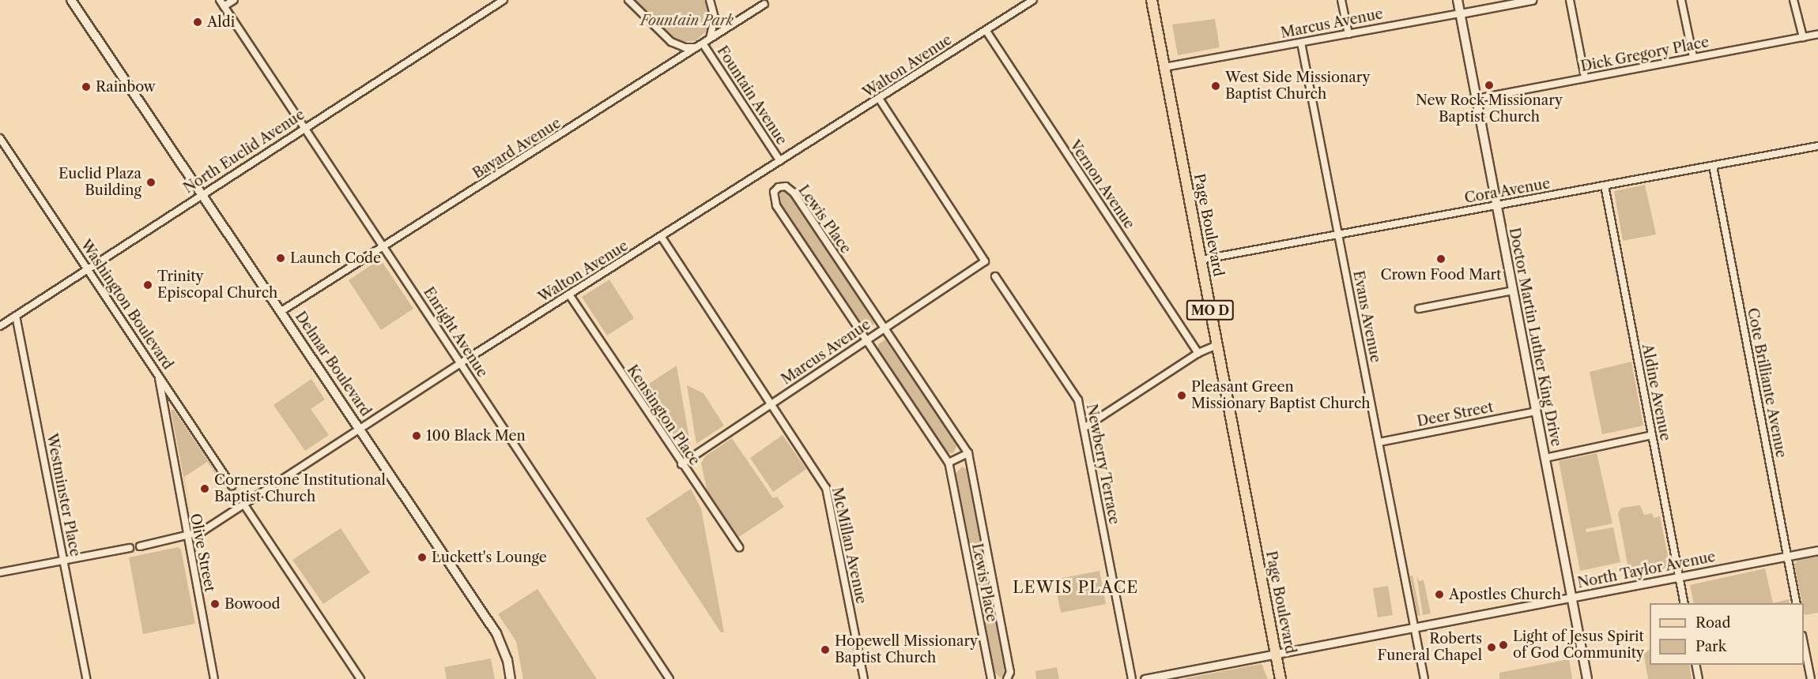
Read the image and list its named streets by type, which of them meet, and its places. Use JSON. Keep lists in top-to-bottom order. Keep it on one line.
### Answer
{"streets":{"main road":["Page Boulevard","MO D","Doctor Martin Luther King Drive","Delmar Boulevard"],"street":["Marcus Avenue","Dick Gregory Place","Walton Avenue","Fountain Avenue","Bayard Avenue","North Euclid Avenue","Vernon Avenue","Cora Avenue","Lewis Place","Washington Boulevard","Evans Avenue","Enright Avenue","Cote Brilliante Avenue","Aldine Avenue","Deer Street","Kensington Place","Newberry Terrace","Westminster Place","McMillan Avenue","Olive Street","North Taylor Avenue"]},"crossings":[["Marcus Avenue","Walton Avenue"],["Marcus Avenue","Lewis Place"],["Marcus Avenue","Page Boulevard"],["Marcus Avenue","Evans Avenue"],["Marcus Avenue","Doctor Martin Luther King Drive"],["Marcus Avenue","Kensington Place"],["Marcus Avenue","McMillan Avenue"],["Dick Gregory Place","Doctor Martin Luther King Drive"],["Walton Avenue","Fountain Avenue"],["Walton Avenue","Vernon Avenue"],["Walton Avenue","Enright Avenue"],["Walton Avenue","Delmar Boulevard"],["Walton Avenue","Kensington Place"],["Walton Avenue","McMillan Avenue"],["Walton Avenue","Olive Street"],["Fountain Avenue","Bayard Avenue"],["Bayard Avenue","Enright Avenue"],["Bayard Avenue","Delmar Boulevard"],["North Euclid Avenue","Washington Boulevard"],["North Euclid Avenue","Enright Avenue"],["North Euclid Avenue","Delmar Boulevard"],["North Euclid Avenue","Westminster Place"],["Cora Avenue","Page Boulevard"],["Cora Avenue","Evans Avenue"],["Cora Avenue","Doctor Martin Luther King Drive"],["Cora Avenue","Cote Brilliante Avenue"],["Cora Avenue","Aldine Avenue"],["Page Boulevard","North Taylor Avenue"],["Washington Boulevard","Olive Street"],["Evans Avenue","Deer Street"],["Evans Avenue","North Taylor Avenue"],["Doctor Martin Luther King Drive","Deer Street"],["Doctor Martin Luther King Drive","North Taylor Avenue"],["Cote Brilliante Avenue","North Taylor Avenue"],["Aldine Avenue","North Taylor Avenue"]],"districts":["LEWIS PLACE"],"parks":["Fountain Park"],"places":["Aldi","New Rock Missionary Baptist Church","West Side Missionary Baptist Church","Rainbow","Euclid Plaza Building","Launch Code","Crown Food Mart","Trinity Episcopal Church","Pleasant Green Missionary Baptist Church","100 Black Men","Cornerstone Institutional Baptist Church","Luckett's Lounge","Apostles Church","Bowood","Light of Jesus Spirit of God Community","Roberts Funeral Chapel","Hopewell Missionary Baptist Church"],"legend":["Road","Park"]}
